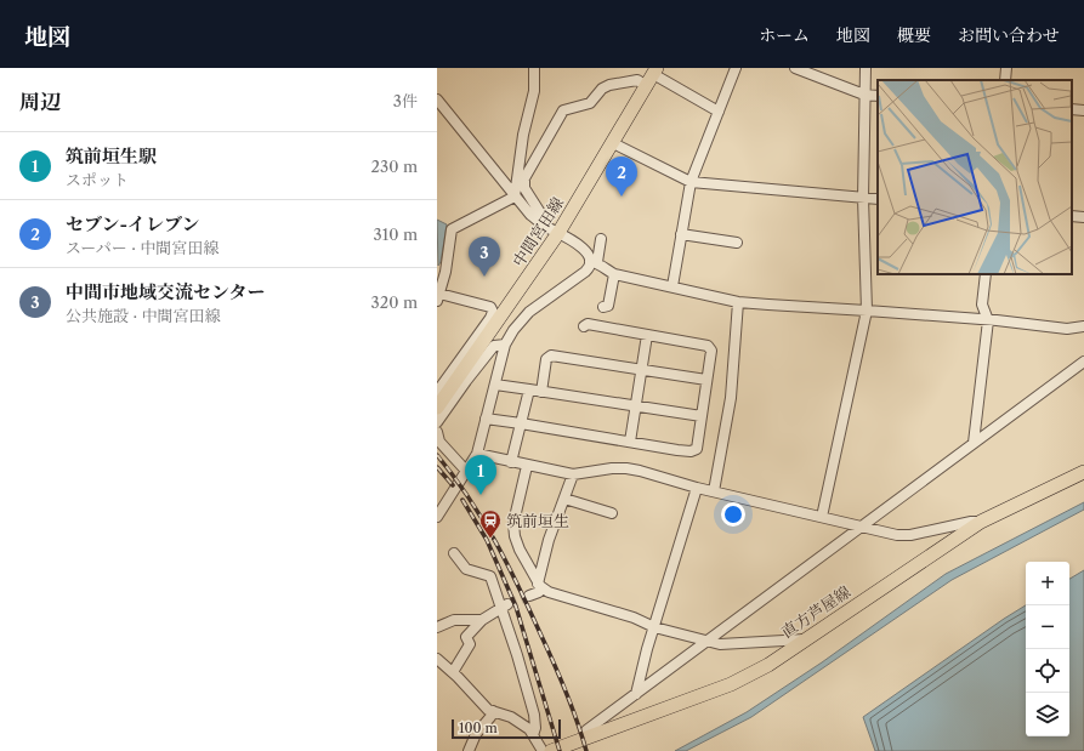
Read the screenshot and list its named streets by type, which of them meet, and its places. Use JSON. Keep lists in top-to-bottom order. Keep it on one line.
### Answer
{"streets":{"main road":["中間宮田線","直方芦屋線"]},"places":{"station":["筑前垣生"]},"scale_bar":"100 m","page":{"header":"地図","nav":["ホーム","地図","概要","お問い合わせ"],"heading":["周辺","3件"],"list":[{"mark":"1","name":"筑前垣生駅","note":"スポット","value":"230 m"},{"mark":"2","name":"セブン-イレブン","note":"スーパー · 中間宮田線","value":"310 m"},{"mark":"3","name":"中間市地域交流センター","note":"公共施設 · 中間宮田線","value":"320 m"}],"pins":["2","3","1"],"map_buttons":["+","−"],"scale":"100 m"}}
